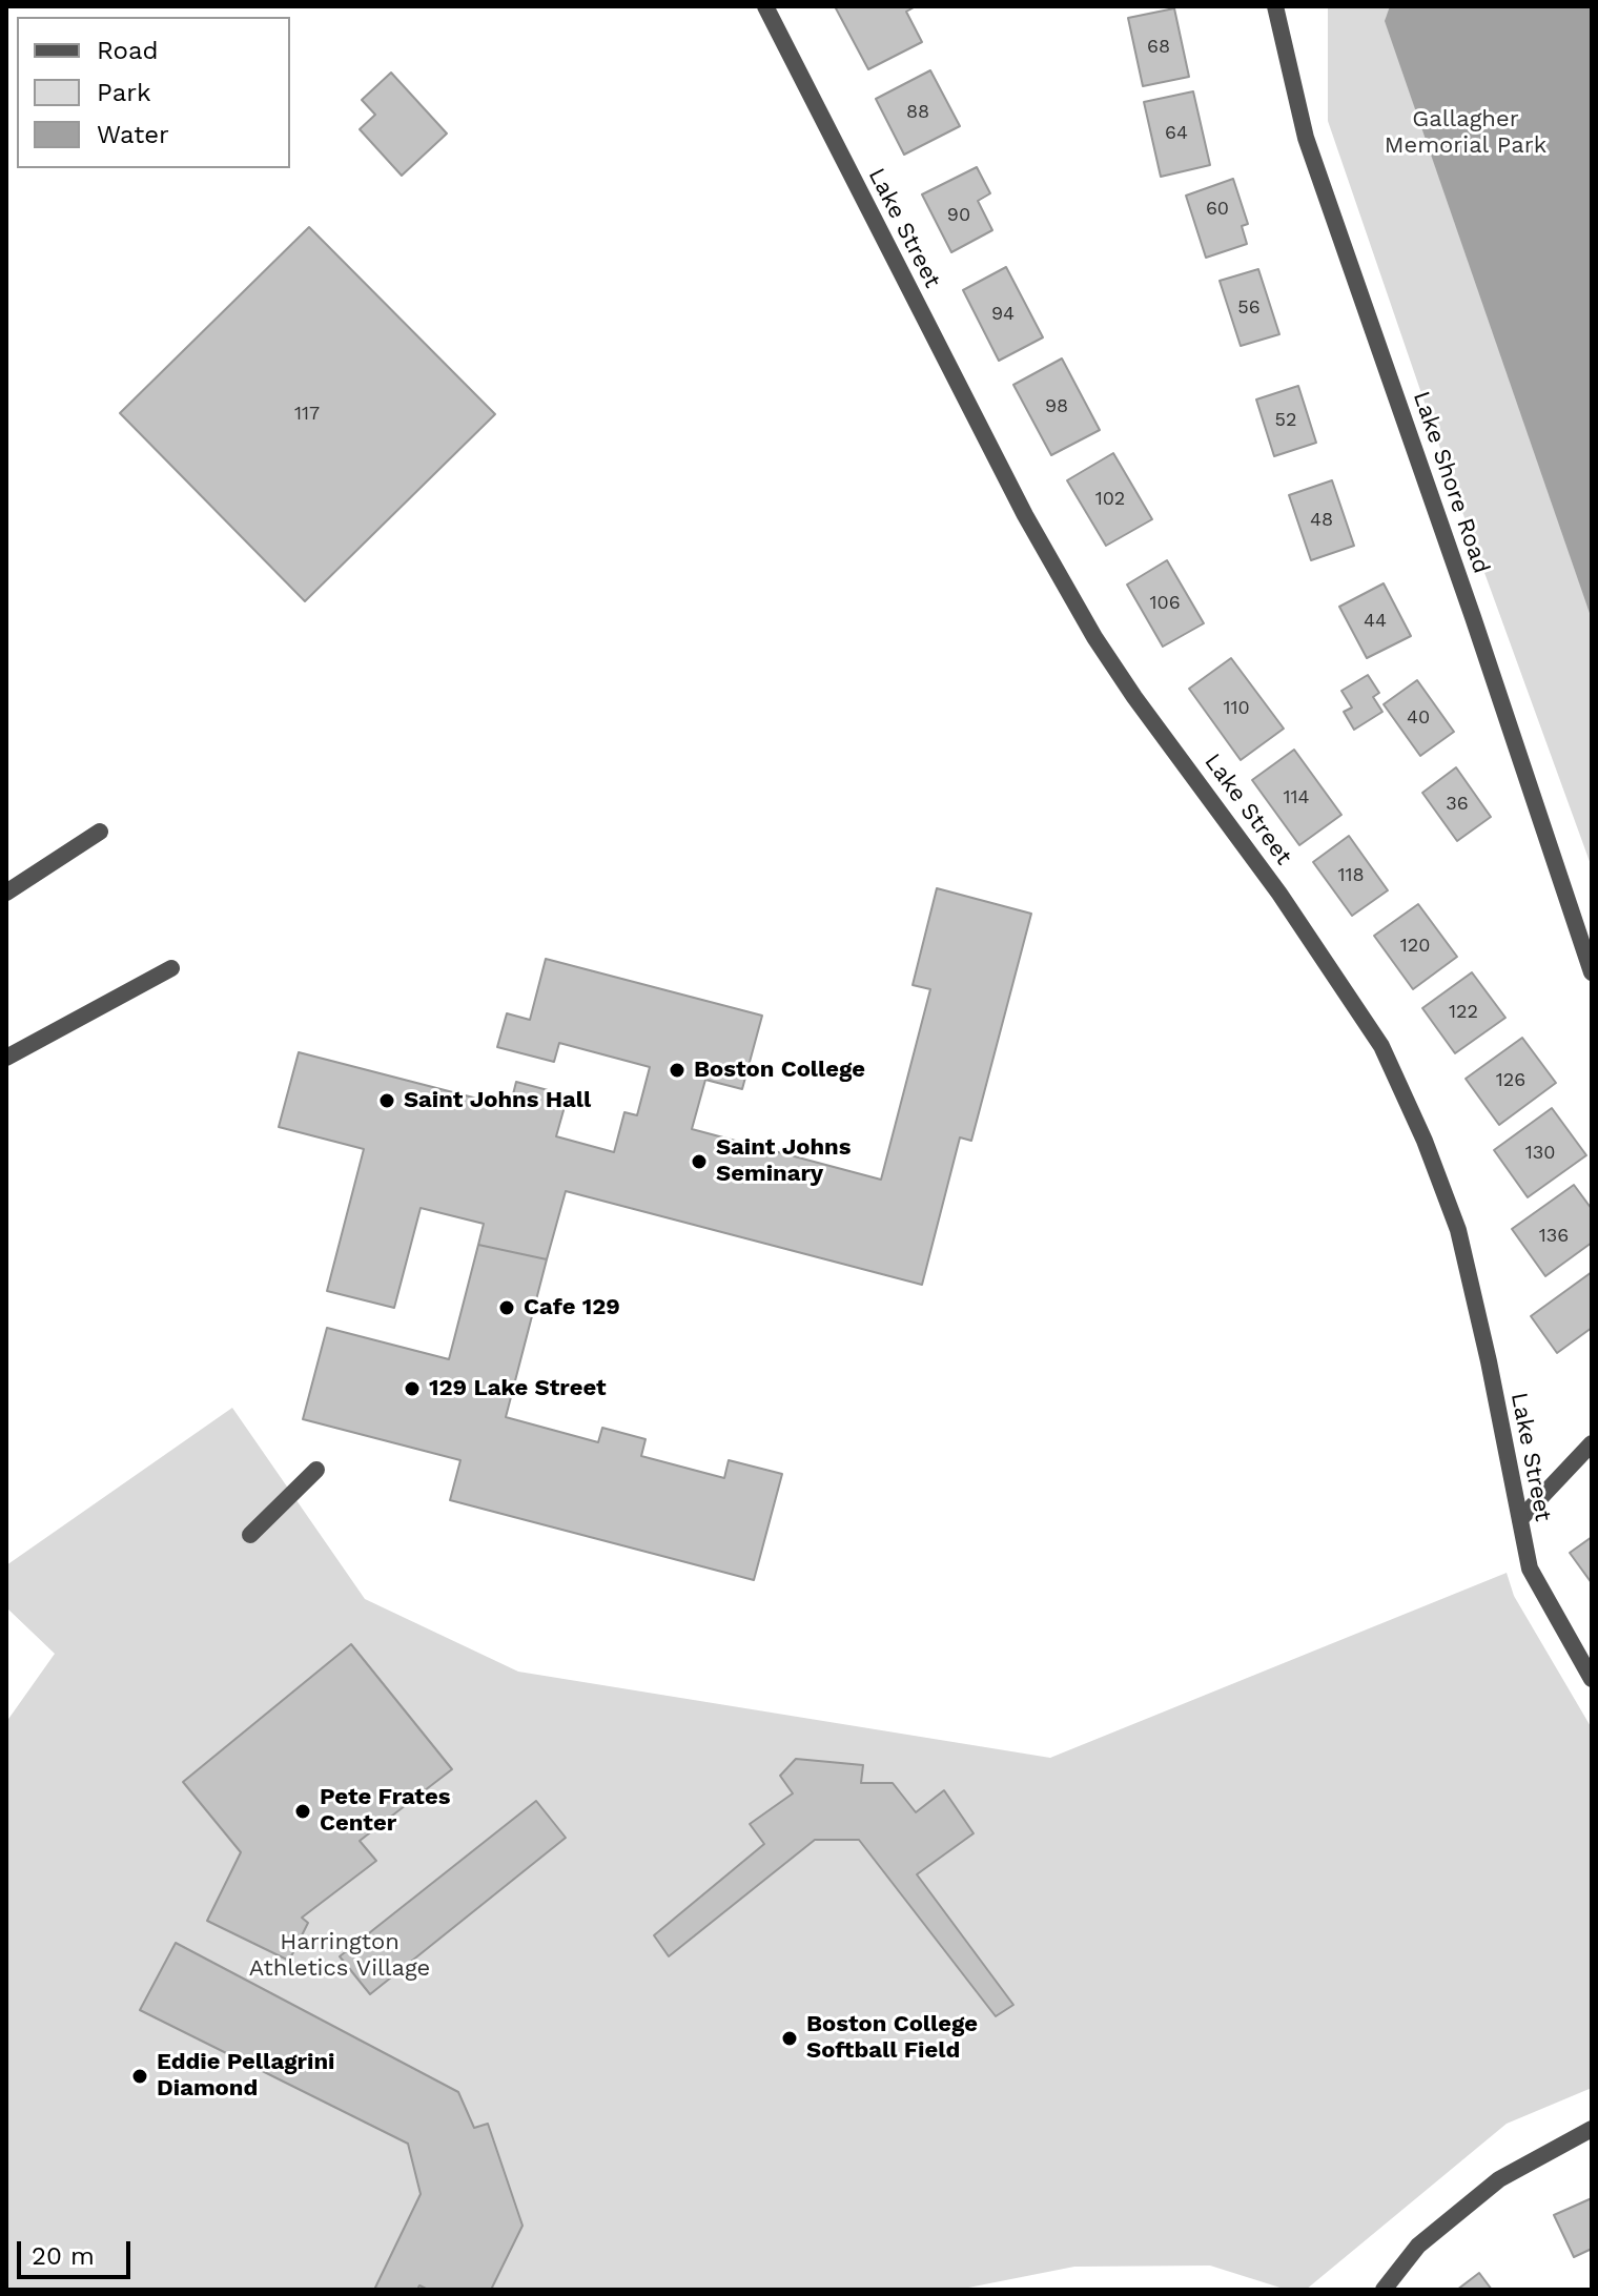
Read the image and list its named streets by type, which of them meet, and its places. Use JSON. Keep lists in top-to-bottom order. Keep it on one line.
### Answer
{"streets":{"street":["Lake Street","Lake Shore Road"]},"parks":["Gallagher Memorial Park","Harrington Athletics Village"],"places":["Boston College","Saint Johns Hall","Saint Johns Seminary","Cafe 129","129 Lake Street","Pete Frates Center","Boston College Softball Field","Eddie Pellagrini Diamond"],"house_numbers":["68","88","64","60","90","56","94","98","117","52","102","48","106","44","110","40","114","36","118","120","122","126","130","136"],"legend":["Road","Park","Water"],"scale_bar":"20 m"}
